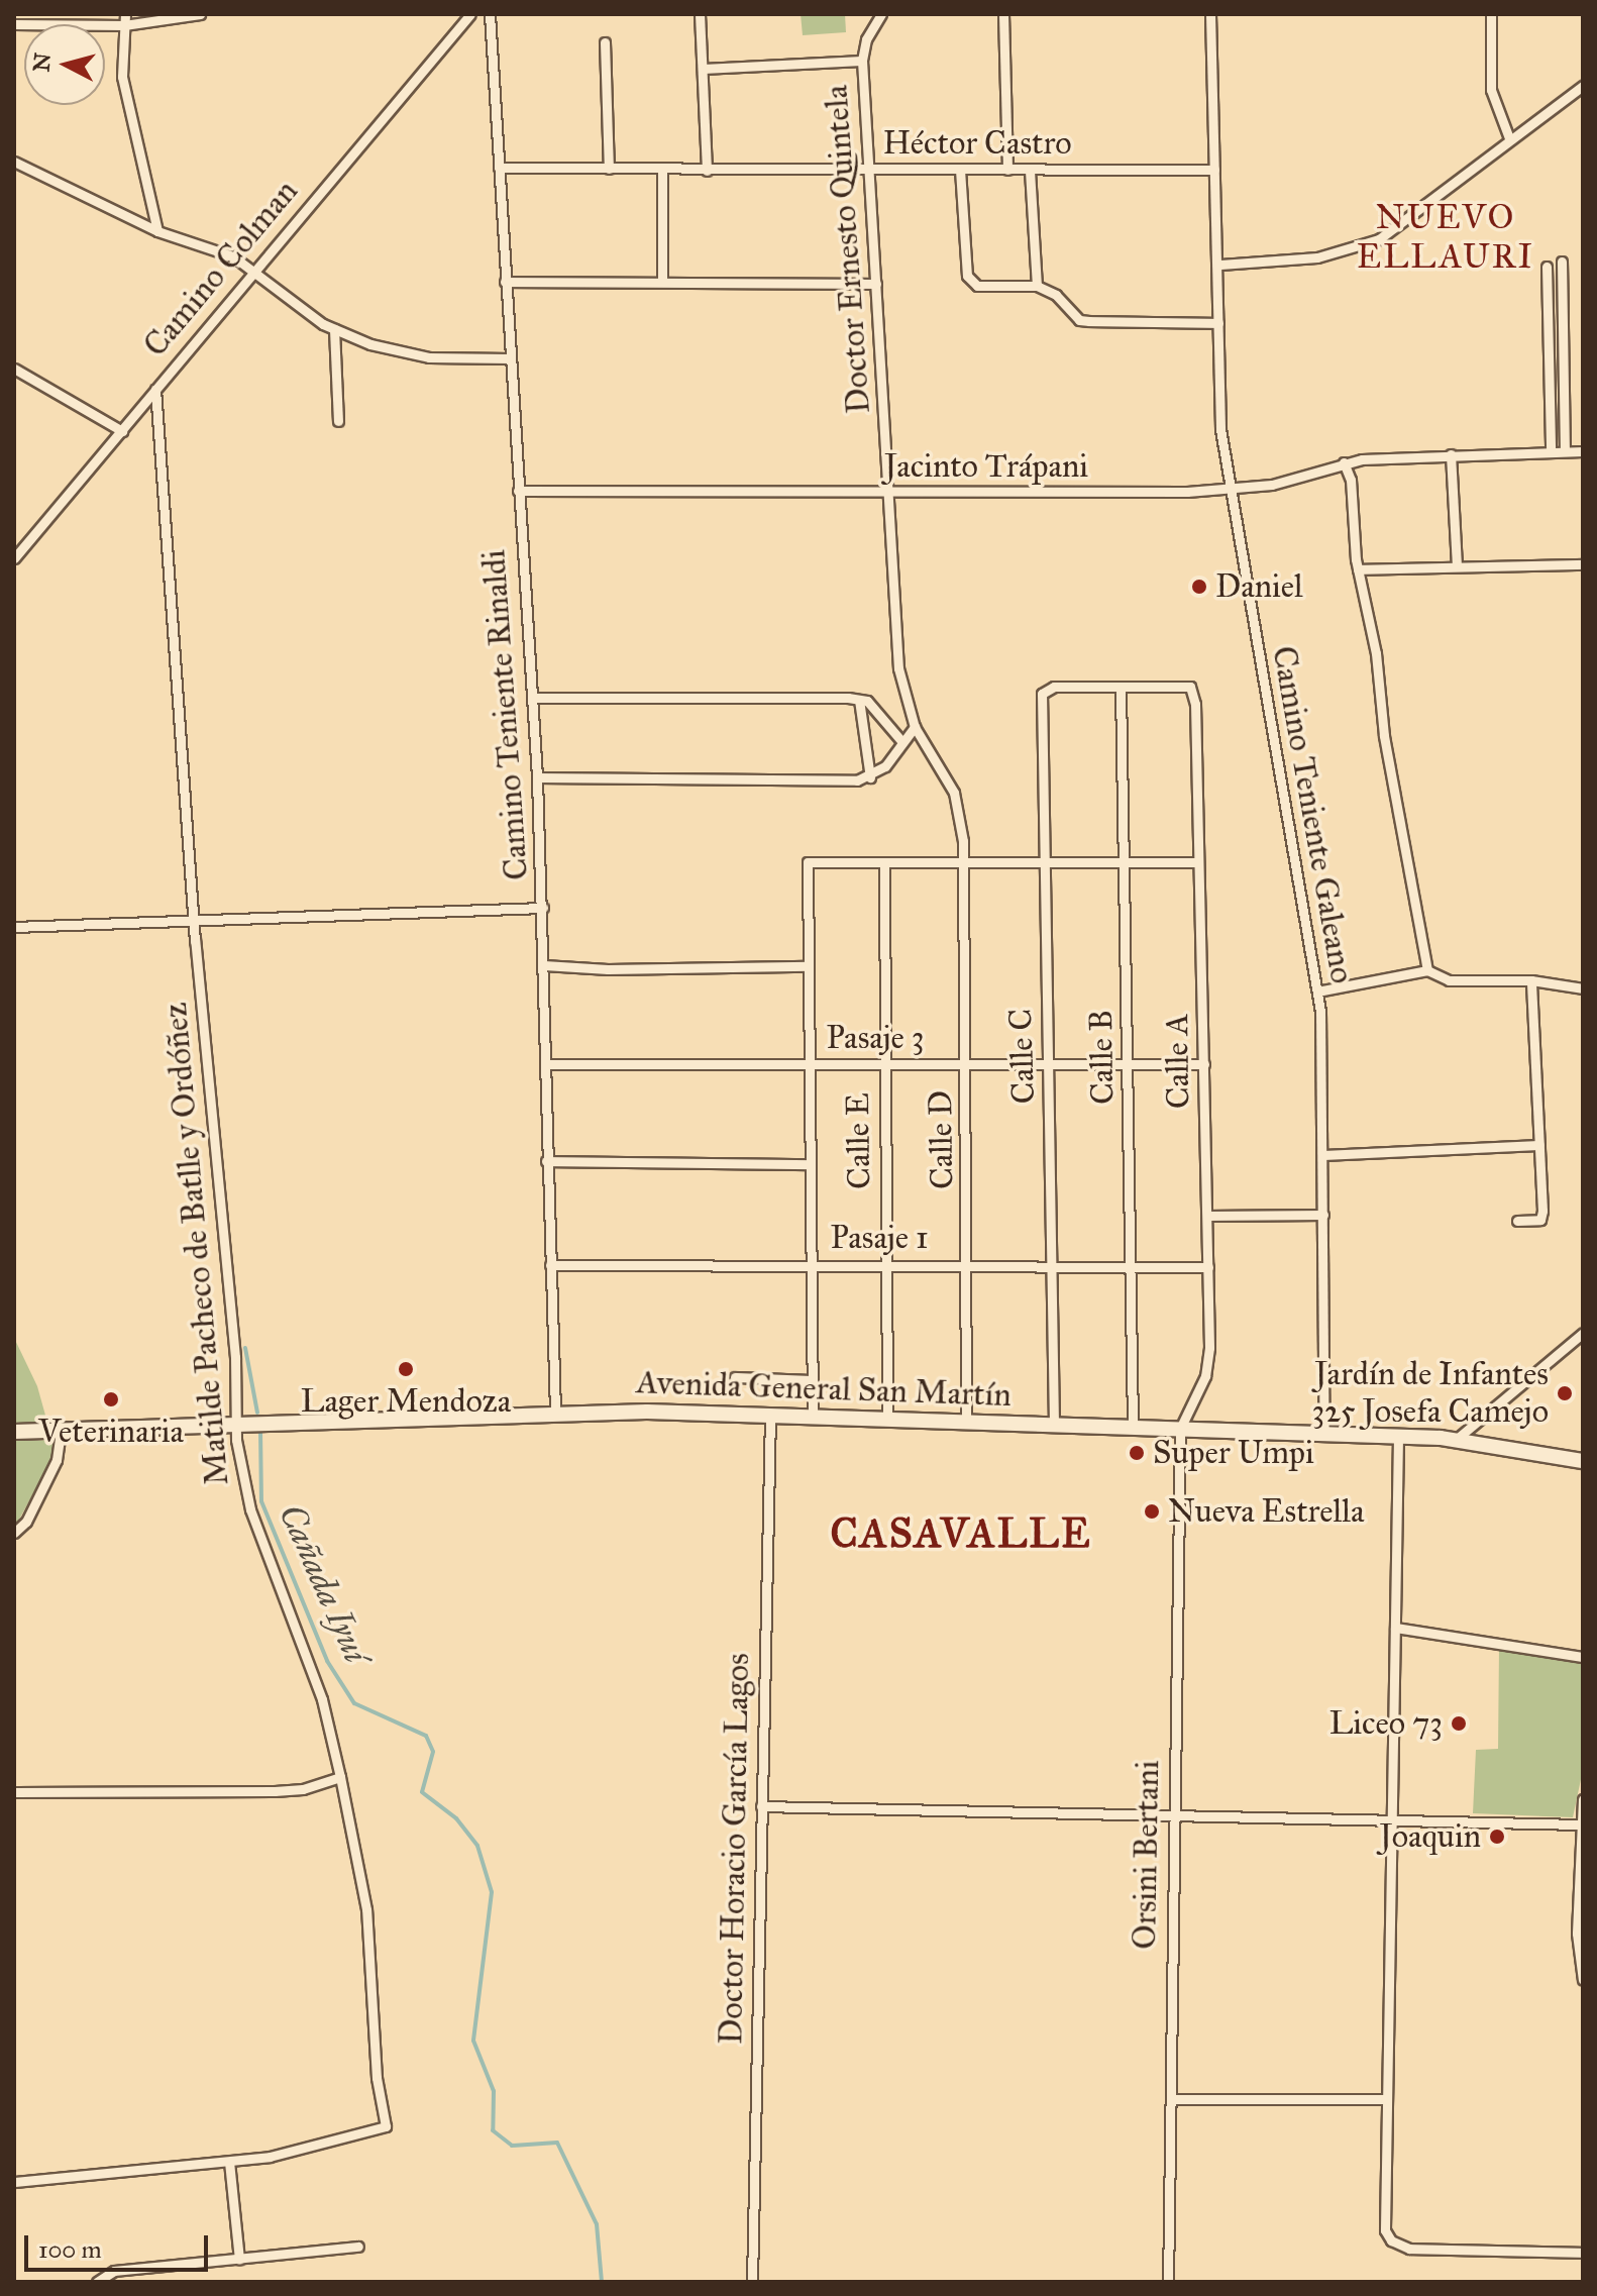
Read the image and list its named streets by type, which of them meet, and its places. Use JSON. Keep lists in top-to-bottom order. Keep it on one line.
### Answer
{"streets":{"main road":["Avenida General San Martín"],"street":["Héctor Castro","Doctor Ernesto Quintela","Camino Colman","Jacinto Trápani","Camino Teniente Rinaldi","Camino Teniente Galeano","Pasaje 3","Calle C","Calle B","Calle A","Calle D","Calle E","Pasaje 1","Matilde Pacheco de Batlle y Ordóñez","Doctor Horacio García Lagos","Orsini Bertani"]},"crossings":[["Héctor Castro","Doctor Ernesto Quintela"],["Héctor Castro","Camino Teniente Rinaldi"],["Héctor Castro","Camino Teniente Galeano"],["Doctor Ernesto Quintela","Jacinto Trápani"],["Doctor Ernesto Quintela","Calle D"],["Camino Colman","Matilde Pacheco de Batlle y Ordóñez"],["Jacinto Trápani","Camino Teniente Rinaldi"],["Jacinto Trápani","Camino Teniente Galeano"],["Camino Teniente Rinaldi","Pasaje 3"],["Camino Teniente Rinaldi","Pasaje 1"],["Camino Teniente Rinaldi","Avenida General San Martín"],["Camino Teniente Galeano","Avenida General San Martín"],["Pasaje 3","Calle C"],["Pasaje 3","Calle B"],["Pasaje 3","Calle A"],["Pasaje 3","Calle D"],["Pasaje 3","Calle E"],["Calle C","Calle B"],["Calle C","Calle A"],["Calle C","Pasaje 1"],["Calle C","Avenida General San Martín"],["Calle B","Calle A"],["Calle B","Pasaje 1"],["Calle B","Avenida General San Martín"],["Calle A","Pasaje 1"],["Calle A","Avenida General San Martín"],["Calle A","Orsini Bertani"],["Calle D","Pasaje 1"],["Calle D","Avenida General San Martín"],["Calle E","Pasaje 1"],["Calle E","Avenida General San Martín"],["Matilde Pacheco de Batlle y Ordóñez","Avenida General San Martín"],["Avenida General San Martín","Doctor Horacio García Lagos"],["Avenida General San Martín","Orsini Bertani"]],"districts":["NUEVO ELLAURI","CASAVALLE"],"water":["Cañada Iyuí"],"places":["Daniel","Lager Mendoza","Jardín de Infantes 325 Josefa Camejo","Veterinaria","Super Umpi","Nueva Estrella","Liceo 73","Joaquin"],"scale_bar":"100 m","north":"left"}
